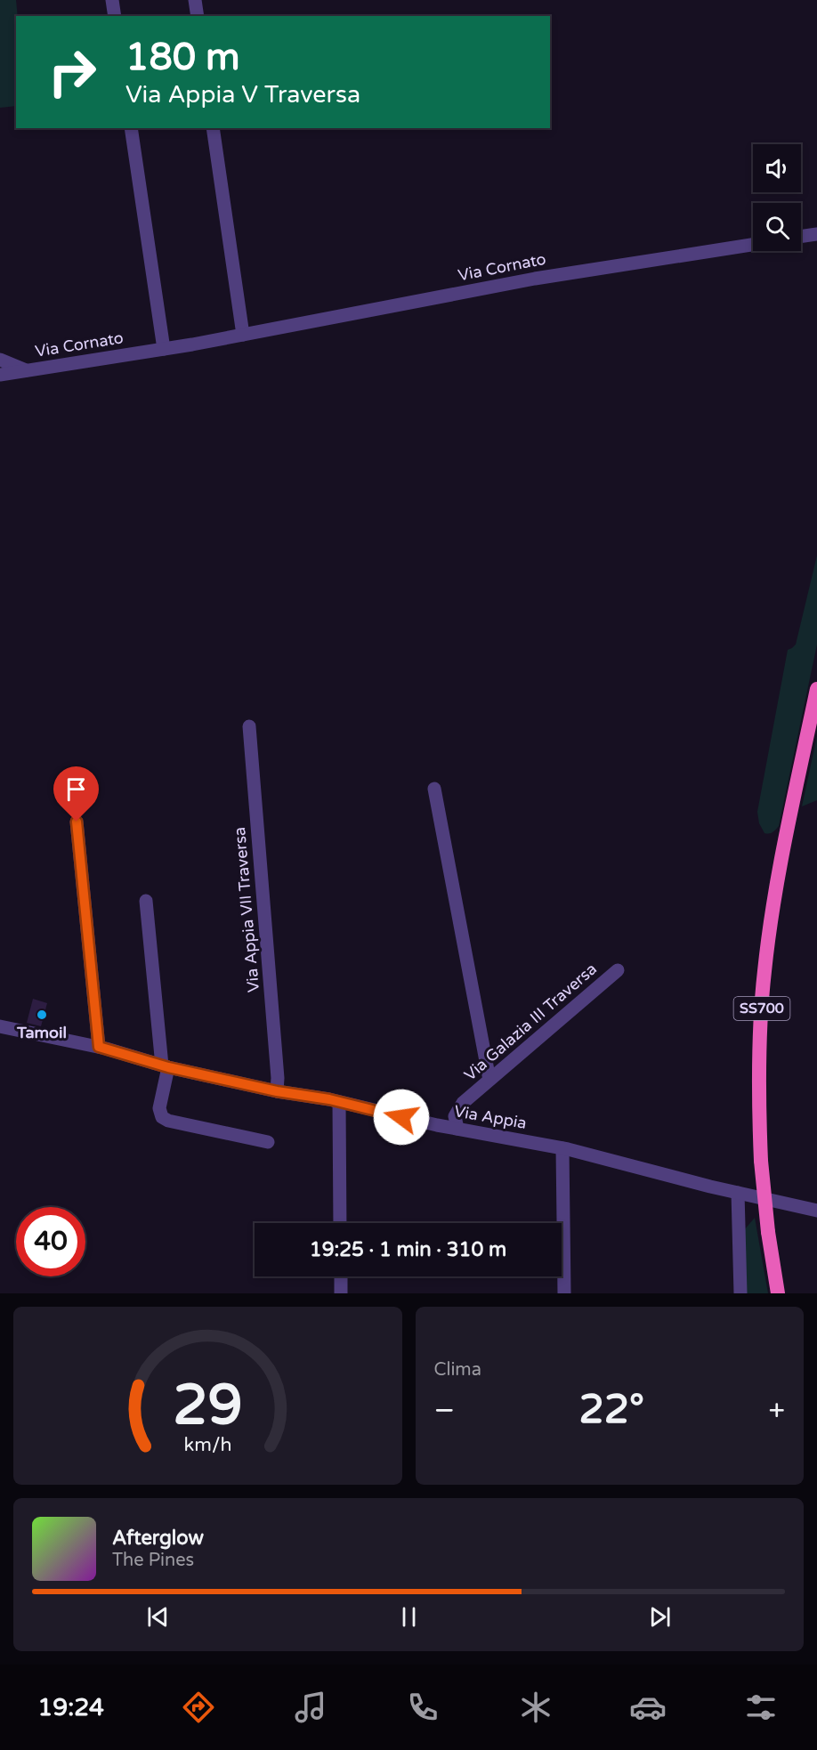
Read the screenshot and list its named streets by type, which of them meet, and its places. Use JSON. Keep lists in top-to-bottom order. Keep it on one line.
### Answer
{"streets":{"highway":["SS700"],"street":["Via Cornato","Via Appia VII Traversa","Via Galazia III Traversa","Via Appia"]},"crossings":[["Via Appia VII Traversa","Via Appia"],["Via Galazia III Traversa","Via Appia"]],"places":["Tamoil"],"page":{"turn":["180 m","Via Appia V Traversa"],"limit":"40","trip":"19:25 · 1 min · 310 m","tile":"Clima","heat":["−","22°","+"],"song":["Afterglow","The Pines"],"tabs":"19:24","gauge":["29","km/h"]}}
